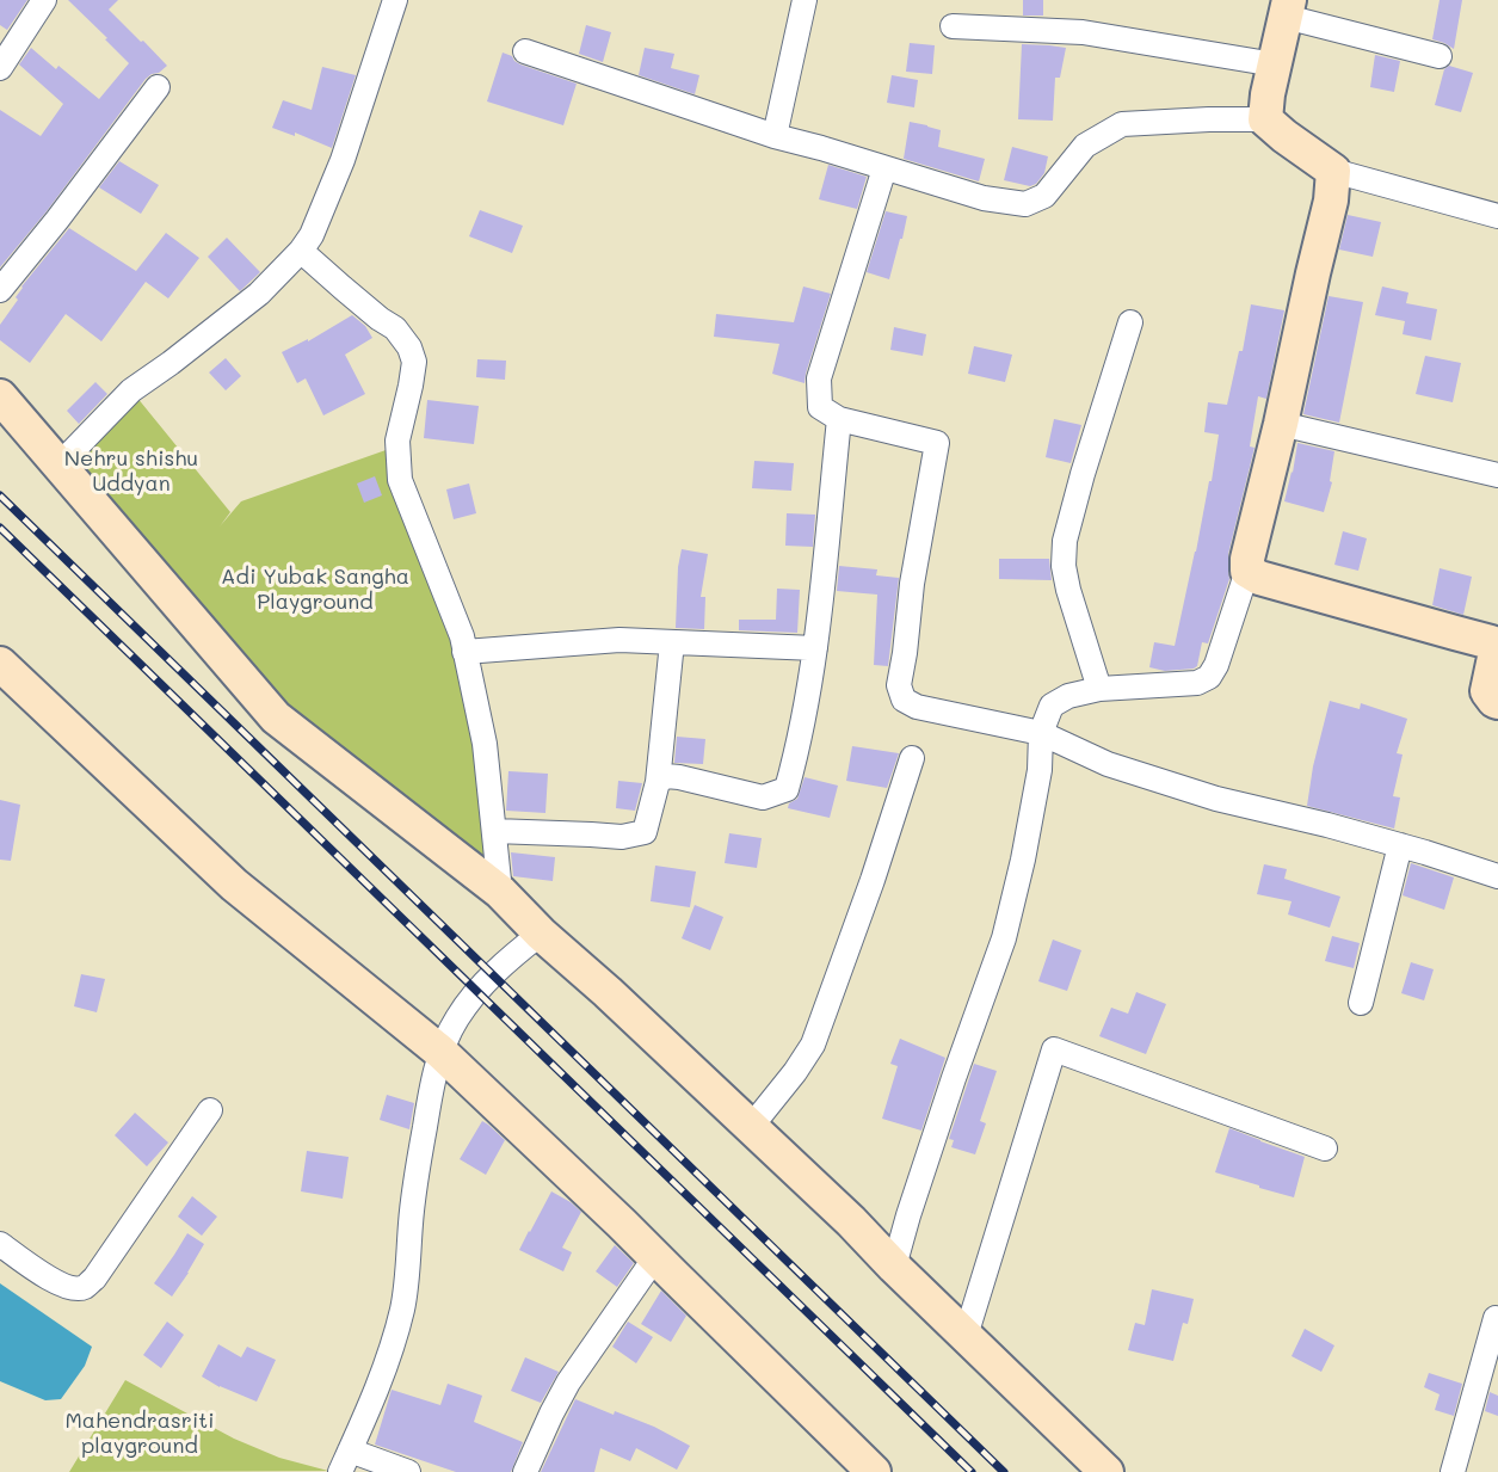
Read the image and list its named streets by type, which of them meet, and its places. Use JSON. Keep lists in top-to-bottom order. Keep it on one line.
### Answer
{"parks":["Nehru shishu Uddyan","Adi Yubak Sangha Playground","Mahendrasriti playground"]}
